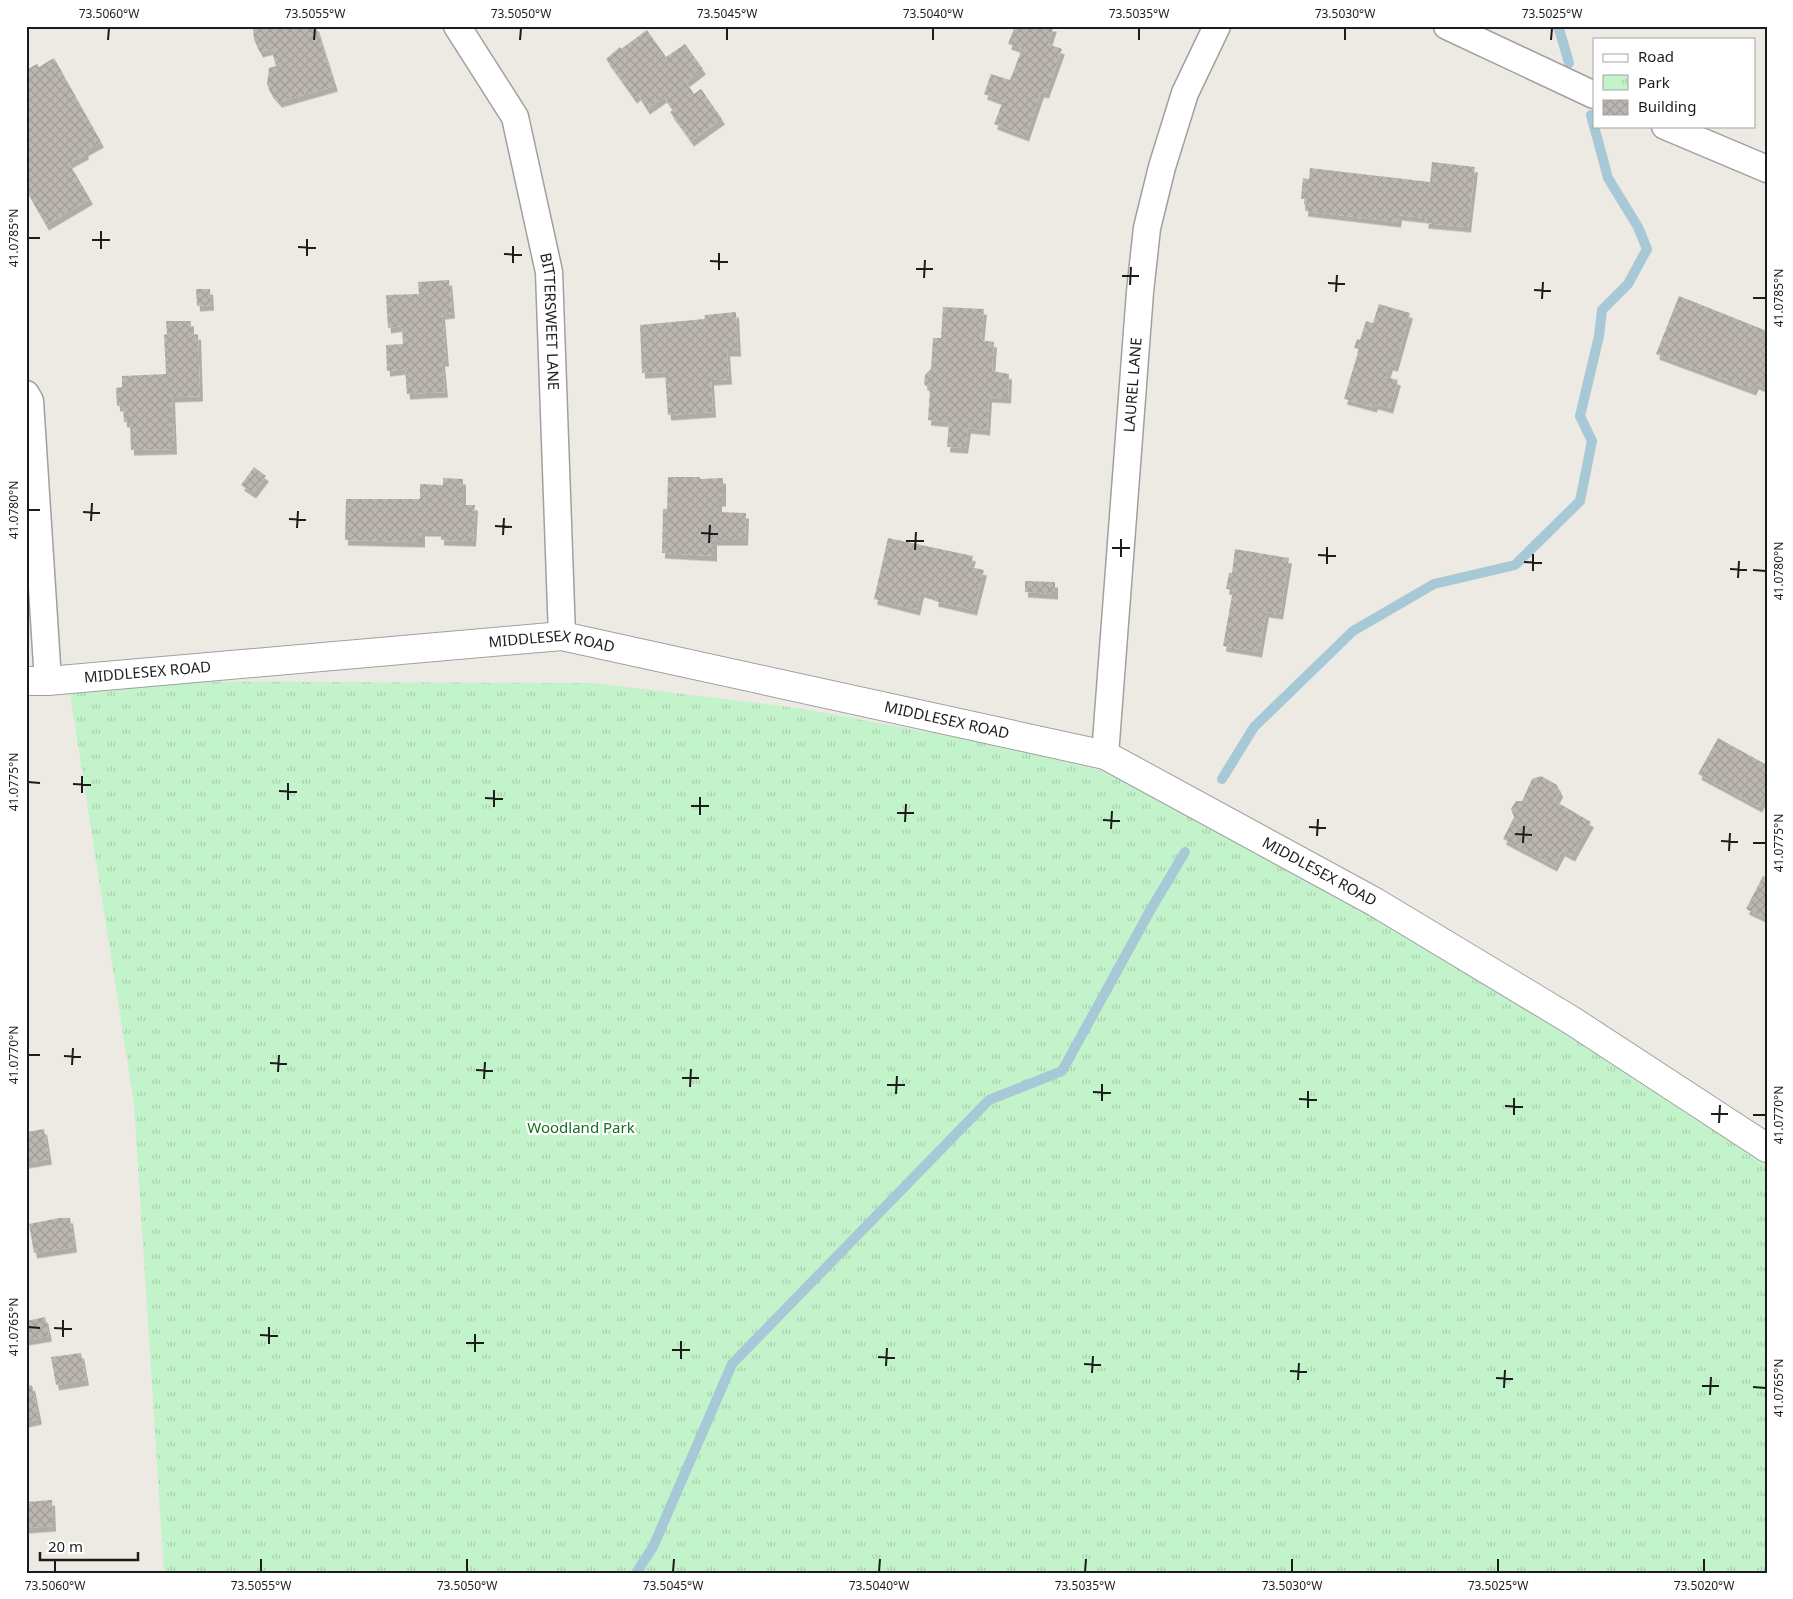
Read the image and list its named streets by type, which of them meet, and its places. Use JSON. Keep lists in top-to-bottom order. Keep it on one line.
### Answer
{"streets":{"street":["BITTERSWEET LANE","LAUREL LANE","MIDDLESEX ROAD"]},"crossings":[["BITTERSWEET LANE","MIDDLESEX ROAD"],["LAUREL LANE","MIDDLESEX ROAD"]],"parks":["Woodland Park"],"legend":["Road","Park","Building"],"scale_bar":"20 m","coordinates":["73.5060°W","73.5055°W","73.5050°W","73.5045°W","73.5040°W","73.5035°W","73.5030°W","73.5025°W","41.0785°N","41.0780°N","41.0775°N","41.0770°N","41.0765°N","73.5020°W"]}
